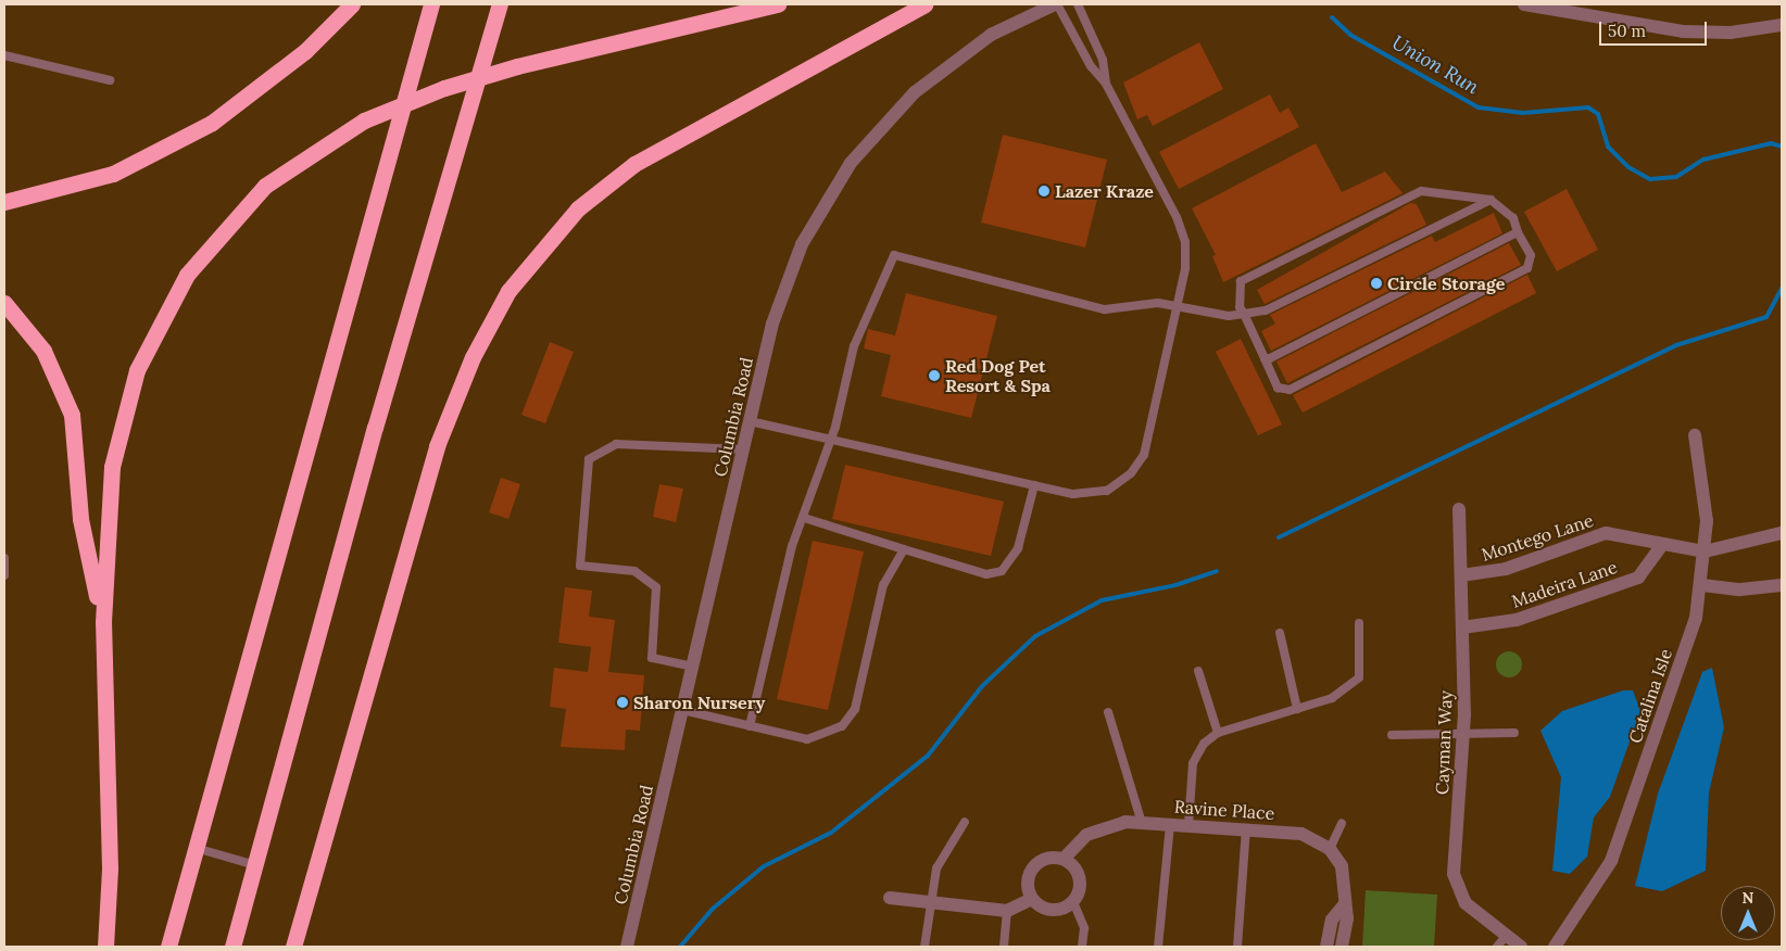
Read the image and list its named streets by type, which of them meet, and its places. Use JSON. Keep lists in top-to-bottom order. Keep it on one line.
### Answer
{"streets":{"street":["Columbia Road","Montego Lane","Madeira Lane","Catalina Isle","Cayman Way","Ravine Place"]},"crossings":[["Montego Lane","Madeira Lane"],["Montego Lane","Catalina Isle"],["Montego Lane","Cayman Way"],["Madeira Lane","Cayman Way"]],"water":["Union Run"],"places":["Lazer Kraze","Circle Storage","Red Dog Pet Resort & Spa","Sharon Nursery"],"scale_bar":"50 m","north":"top"}
